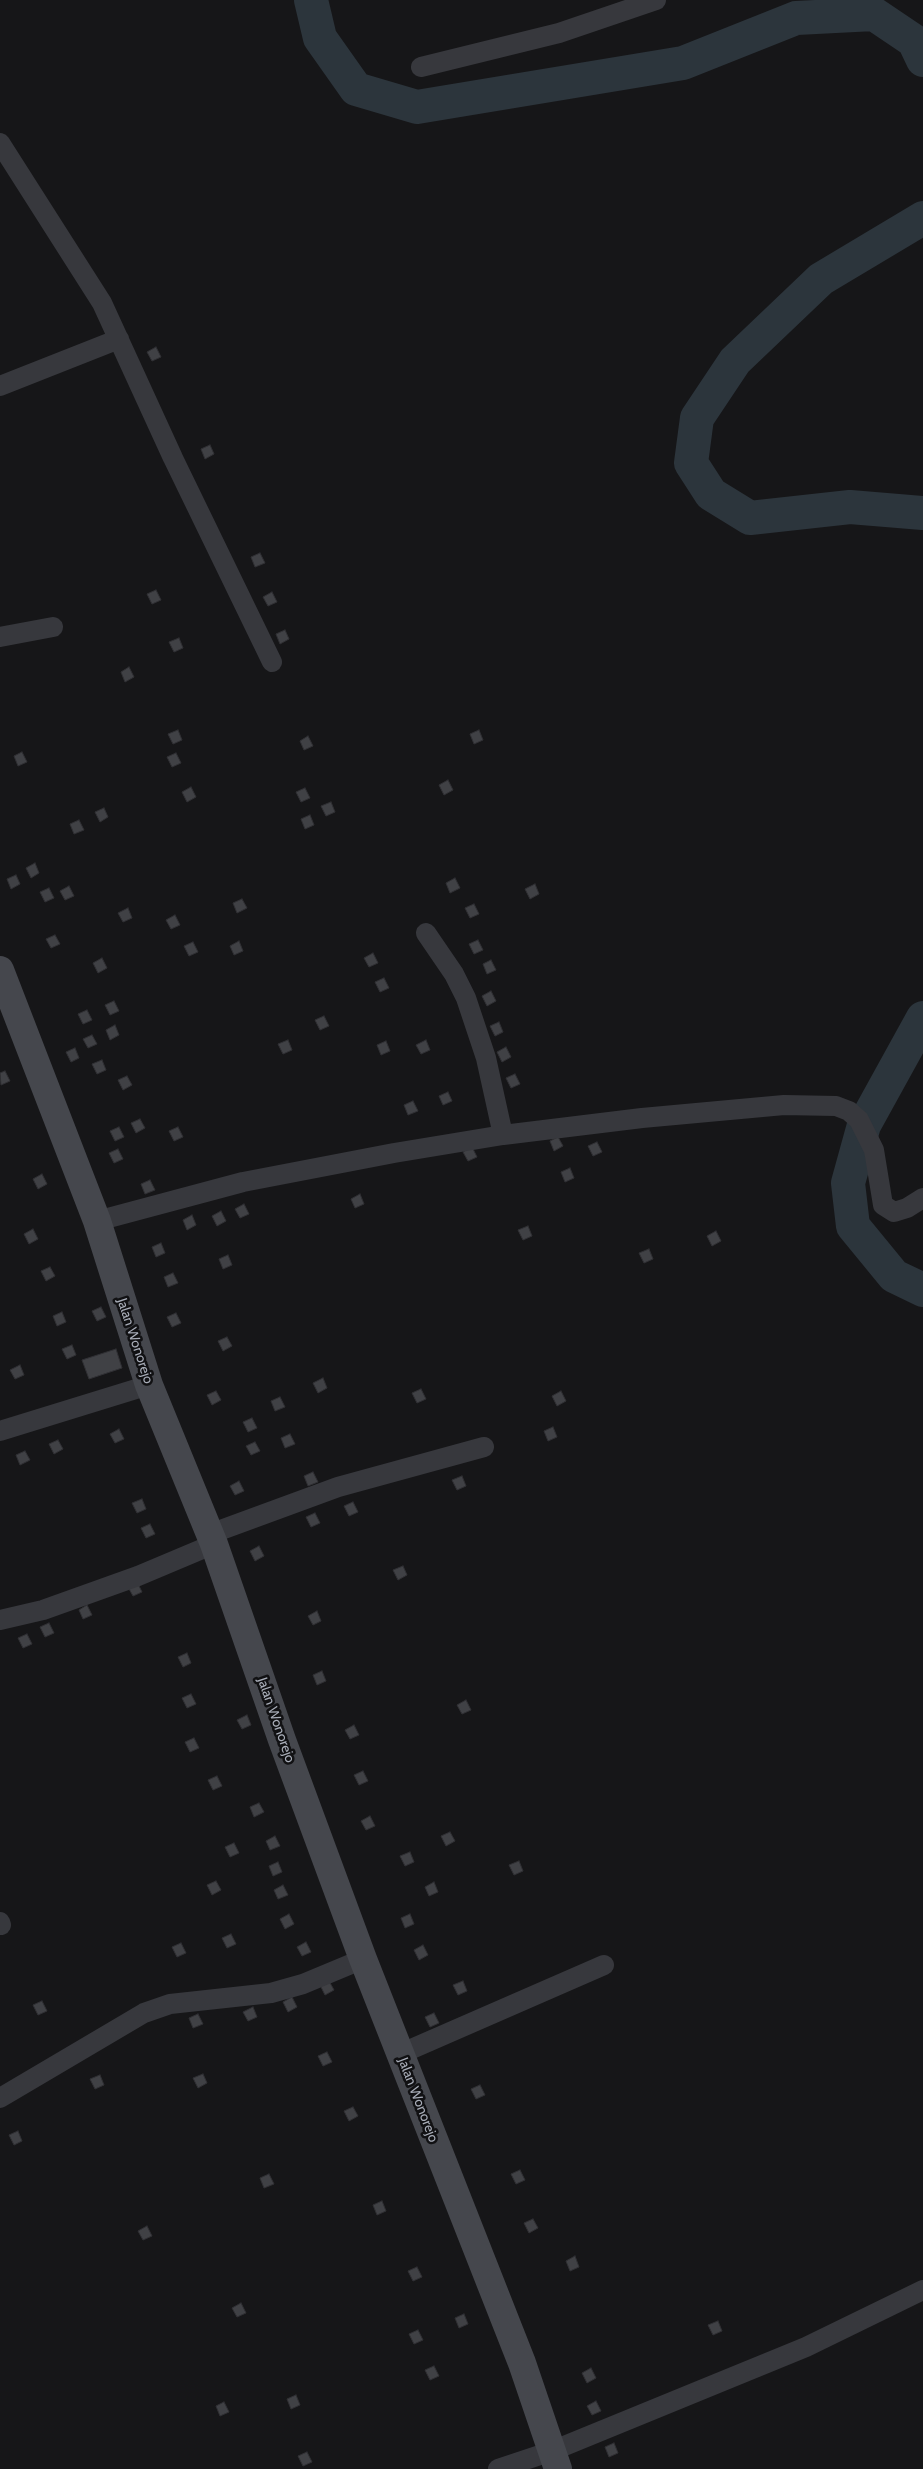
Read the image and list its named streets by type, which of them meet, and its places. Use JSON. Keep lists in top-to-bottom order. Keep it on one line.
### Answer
{"streets":{"street":["Jalan Wonorejo"]}}
